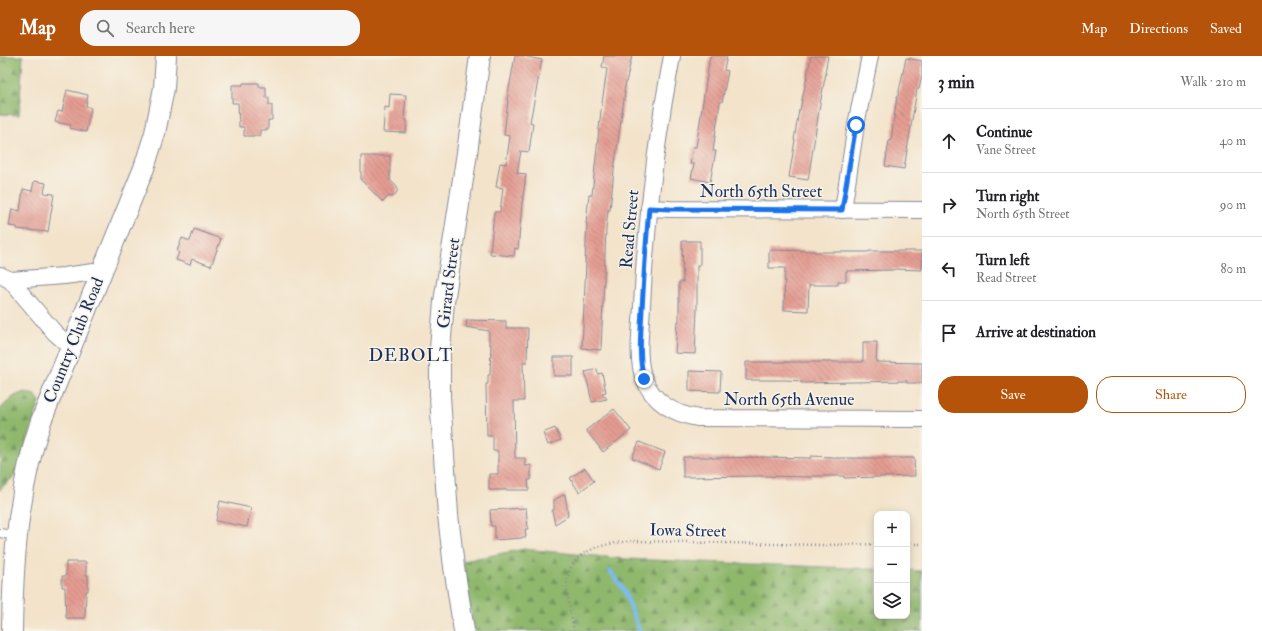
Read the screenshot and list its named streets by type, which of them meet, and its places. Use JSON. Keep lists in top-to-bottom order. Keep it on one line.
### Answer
{"streets":{"street":["North 65th Street","Read Street","Girard Street","Country Club Road","North 65th Avenue"],"path":["Iowa Street"]},"crossings":[["North 65th Street","Read Street"],["Read Street","North 65th Avenue"]],"districts":["DEBOLT"],"page":{"header":"Map","search":"Search here","nav":["Map","Directions","Saved"],"heading":["3 min","Walk · 210 m"],"list":[["Continue","Vane Street","40 m"],["Turn right","North 65th Street","90 m"],["Turn left","Read Street","80 m"],"Arrive at destination"],"buttons":["Save","Share"],"map_buttons":["+","−"]}}
